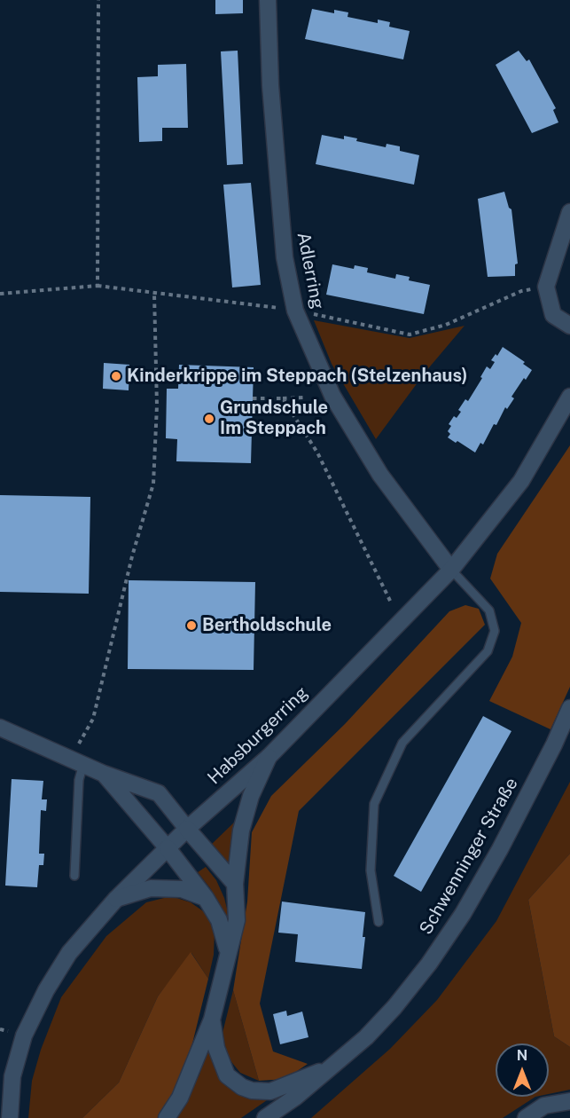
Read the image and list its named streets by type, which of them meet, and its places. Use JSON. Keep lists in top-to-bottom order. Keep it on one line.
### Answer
{"streets":{"street":["Adlerring","Habsburgerring","Schwenninger Straße"]},"crossings":[["Adlerring","Habsburgerring"]],"places":["Kinderkrippe im Steppach (Stelzenhaus)","Grundschule Im Steppach","Bertholdschule"],"north":"top"}
